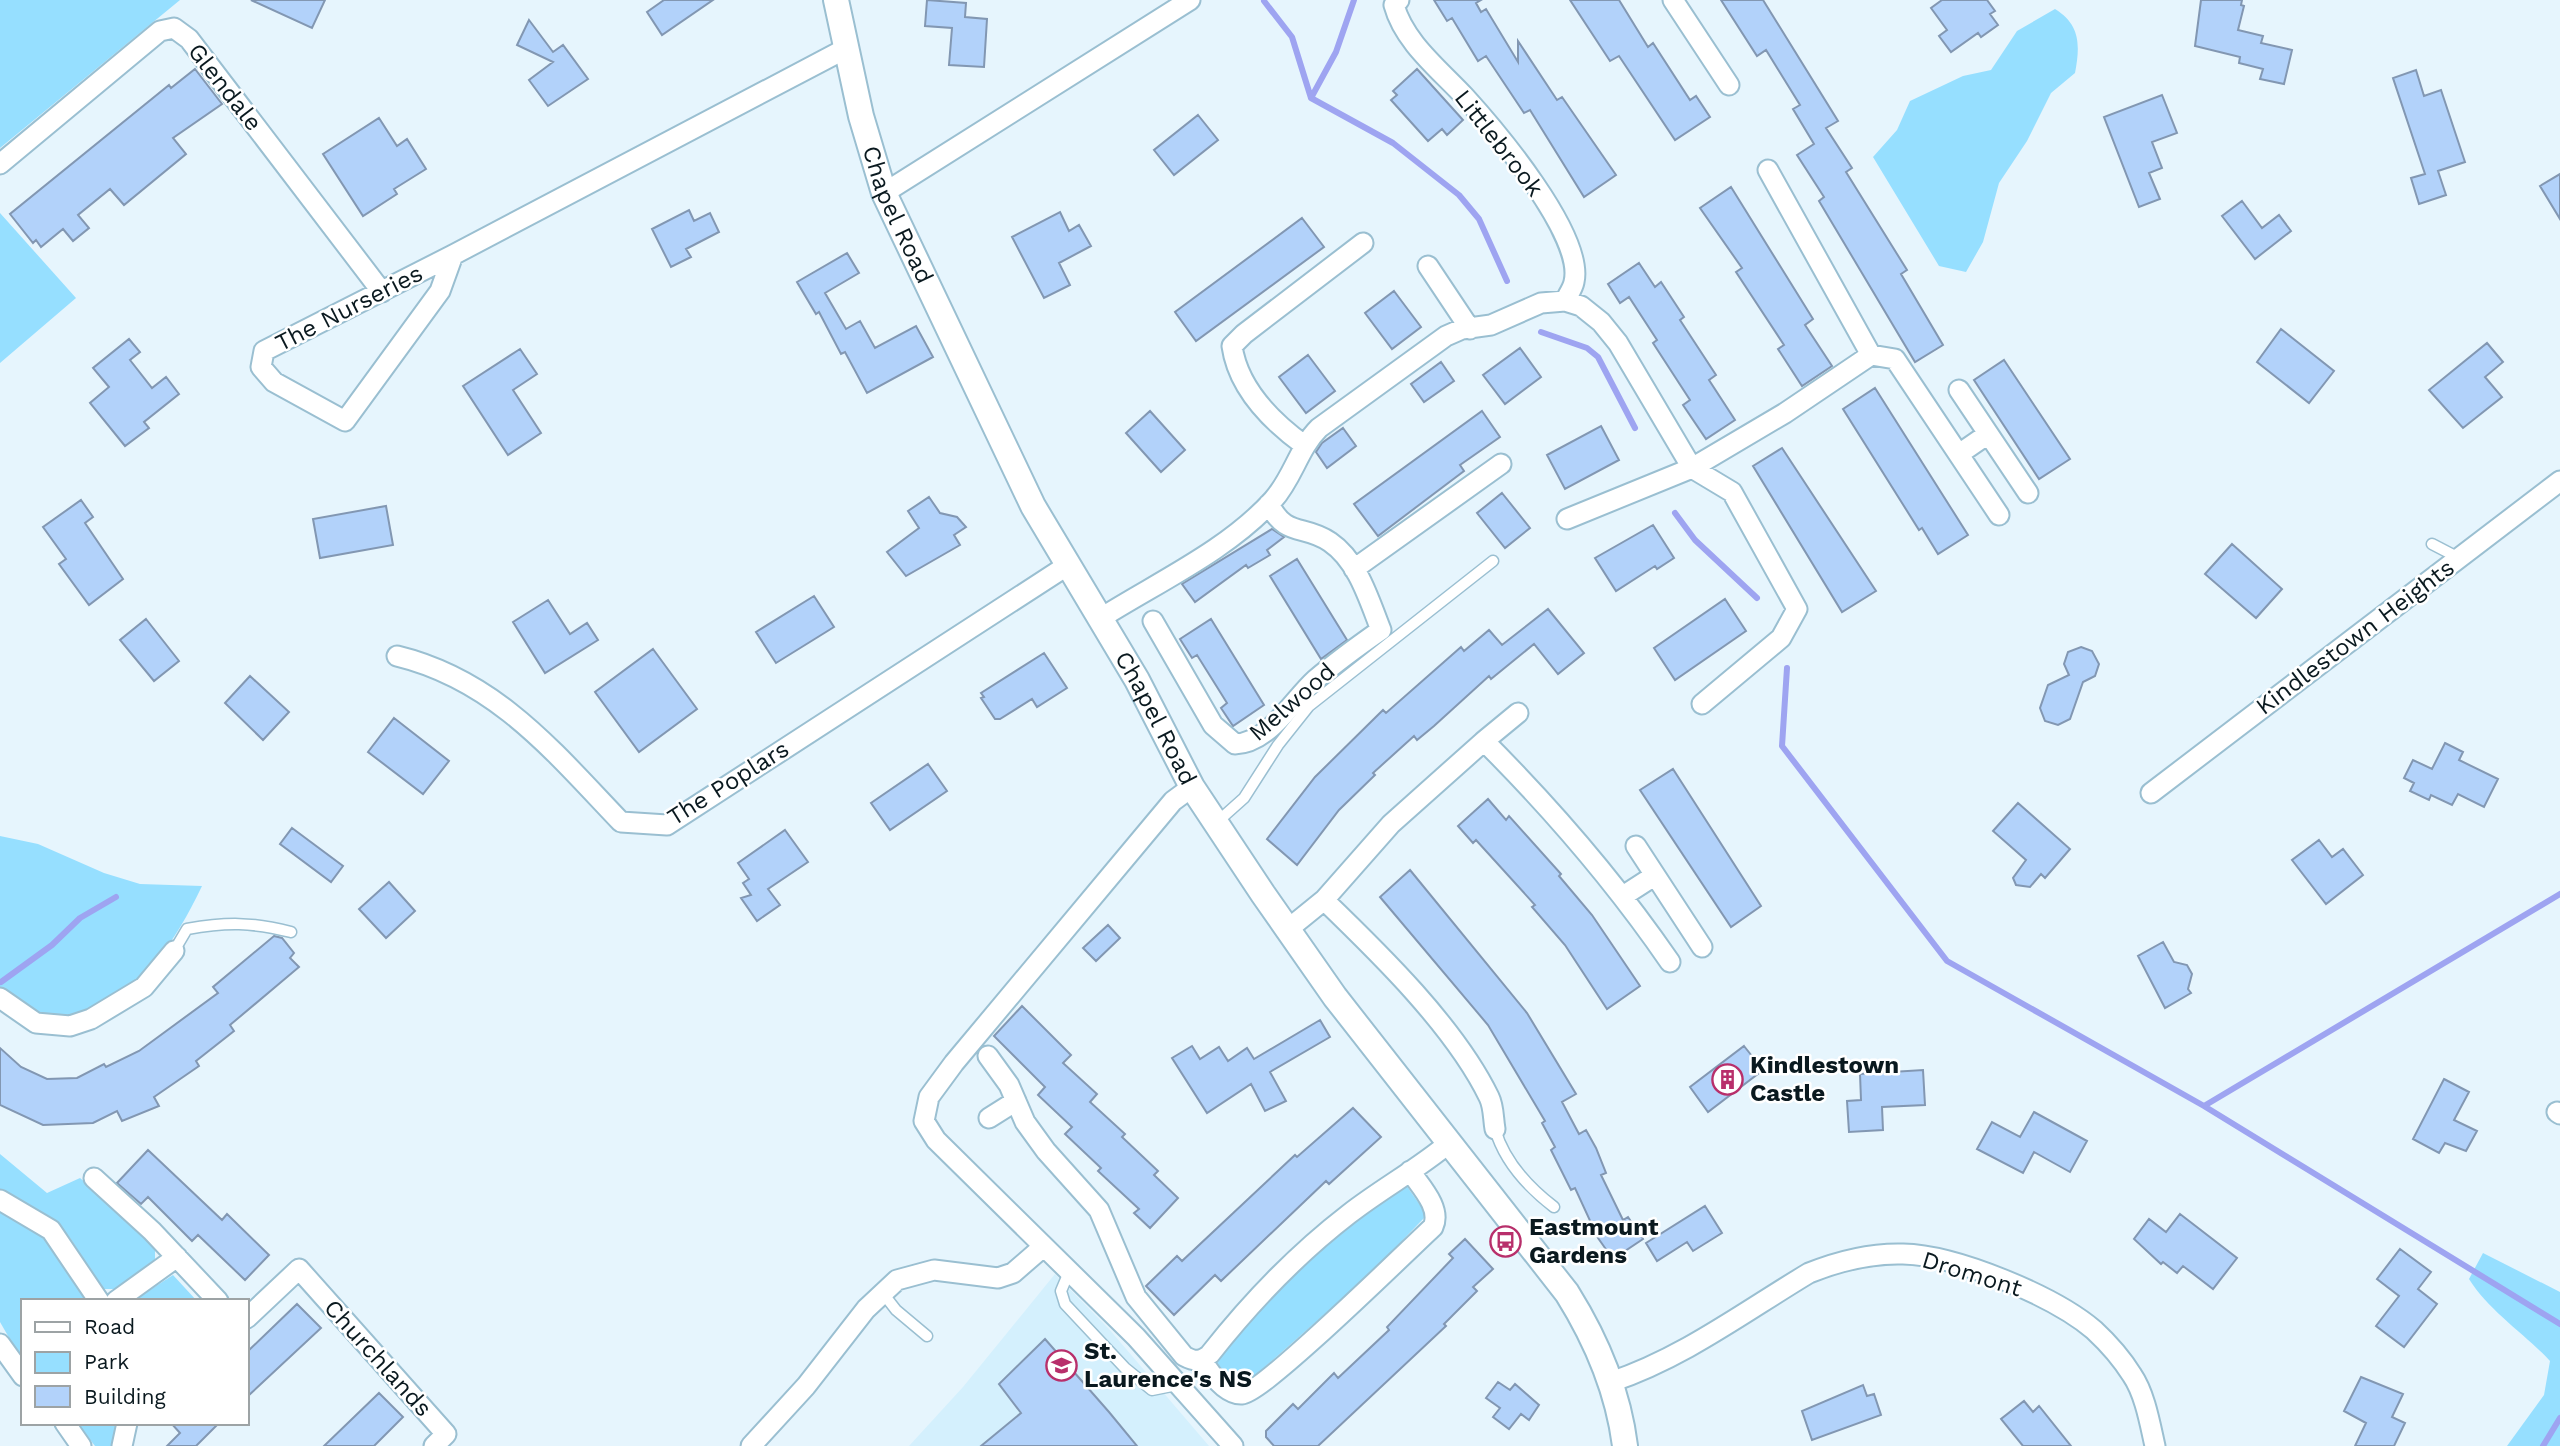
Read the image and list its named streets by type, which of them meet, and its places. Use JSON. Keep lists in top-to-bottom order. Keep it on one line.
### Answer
{"streets":{"street":["Glendale","Littlebrook","Chapel Road","The Nurseries","Kindlestown Heights","Melwood","The Poplars","Dromont","Churchlands"]},"crossings":[["Glendale","The Nurseries"],["Chapel Road","The Nurseries"],["Chapel Road","The Poplars"]],"places":{"building":["Kindlestown Castle"],"bus stop":["Eastmount Gardens"],"school or university":["St. Laurence's NS"]},"legend":["Road","Park","Building"]}
